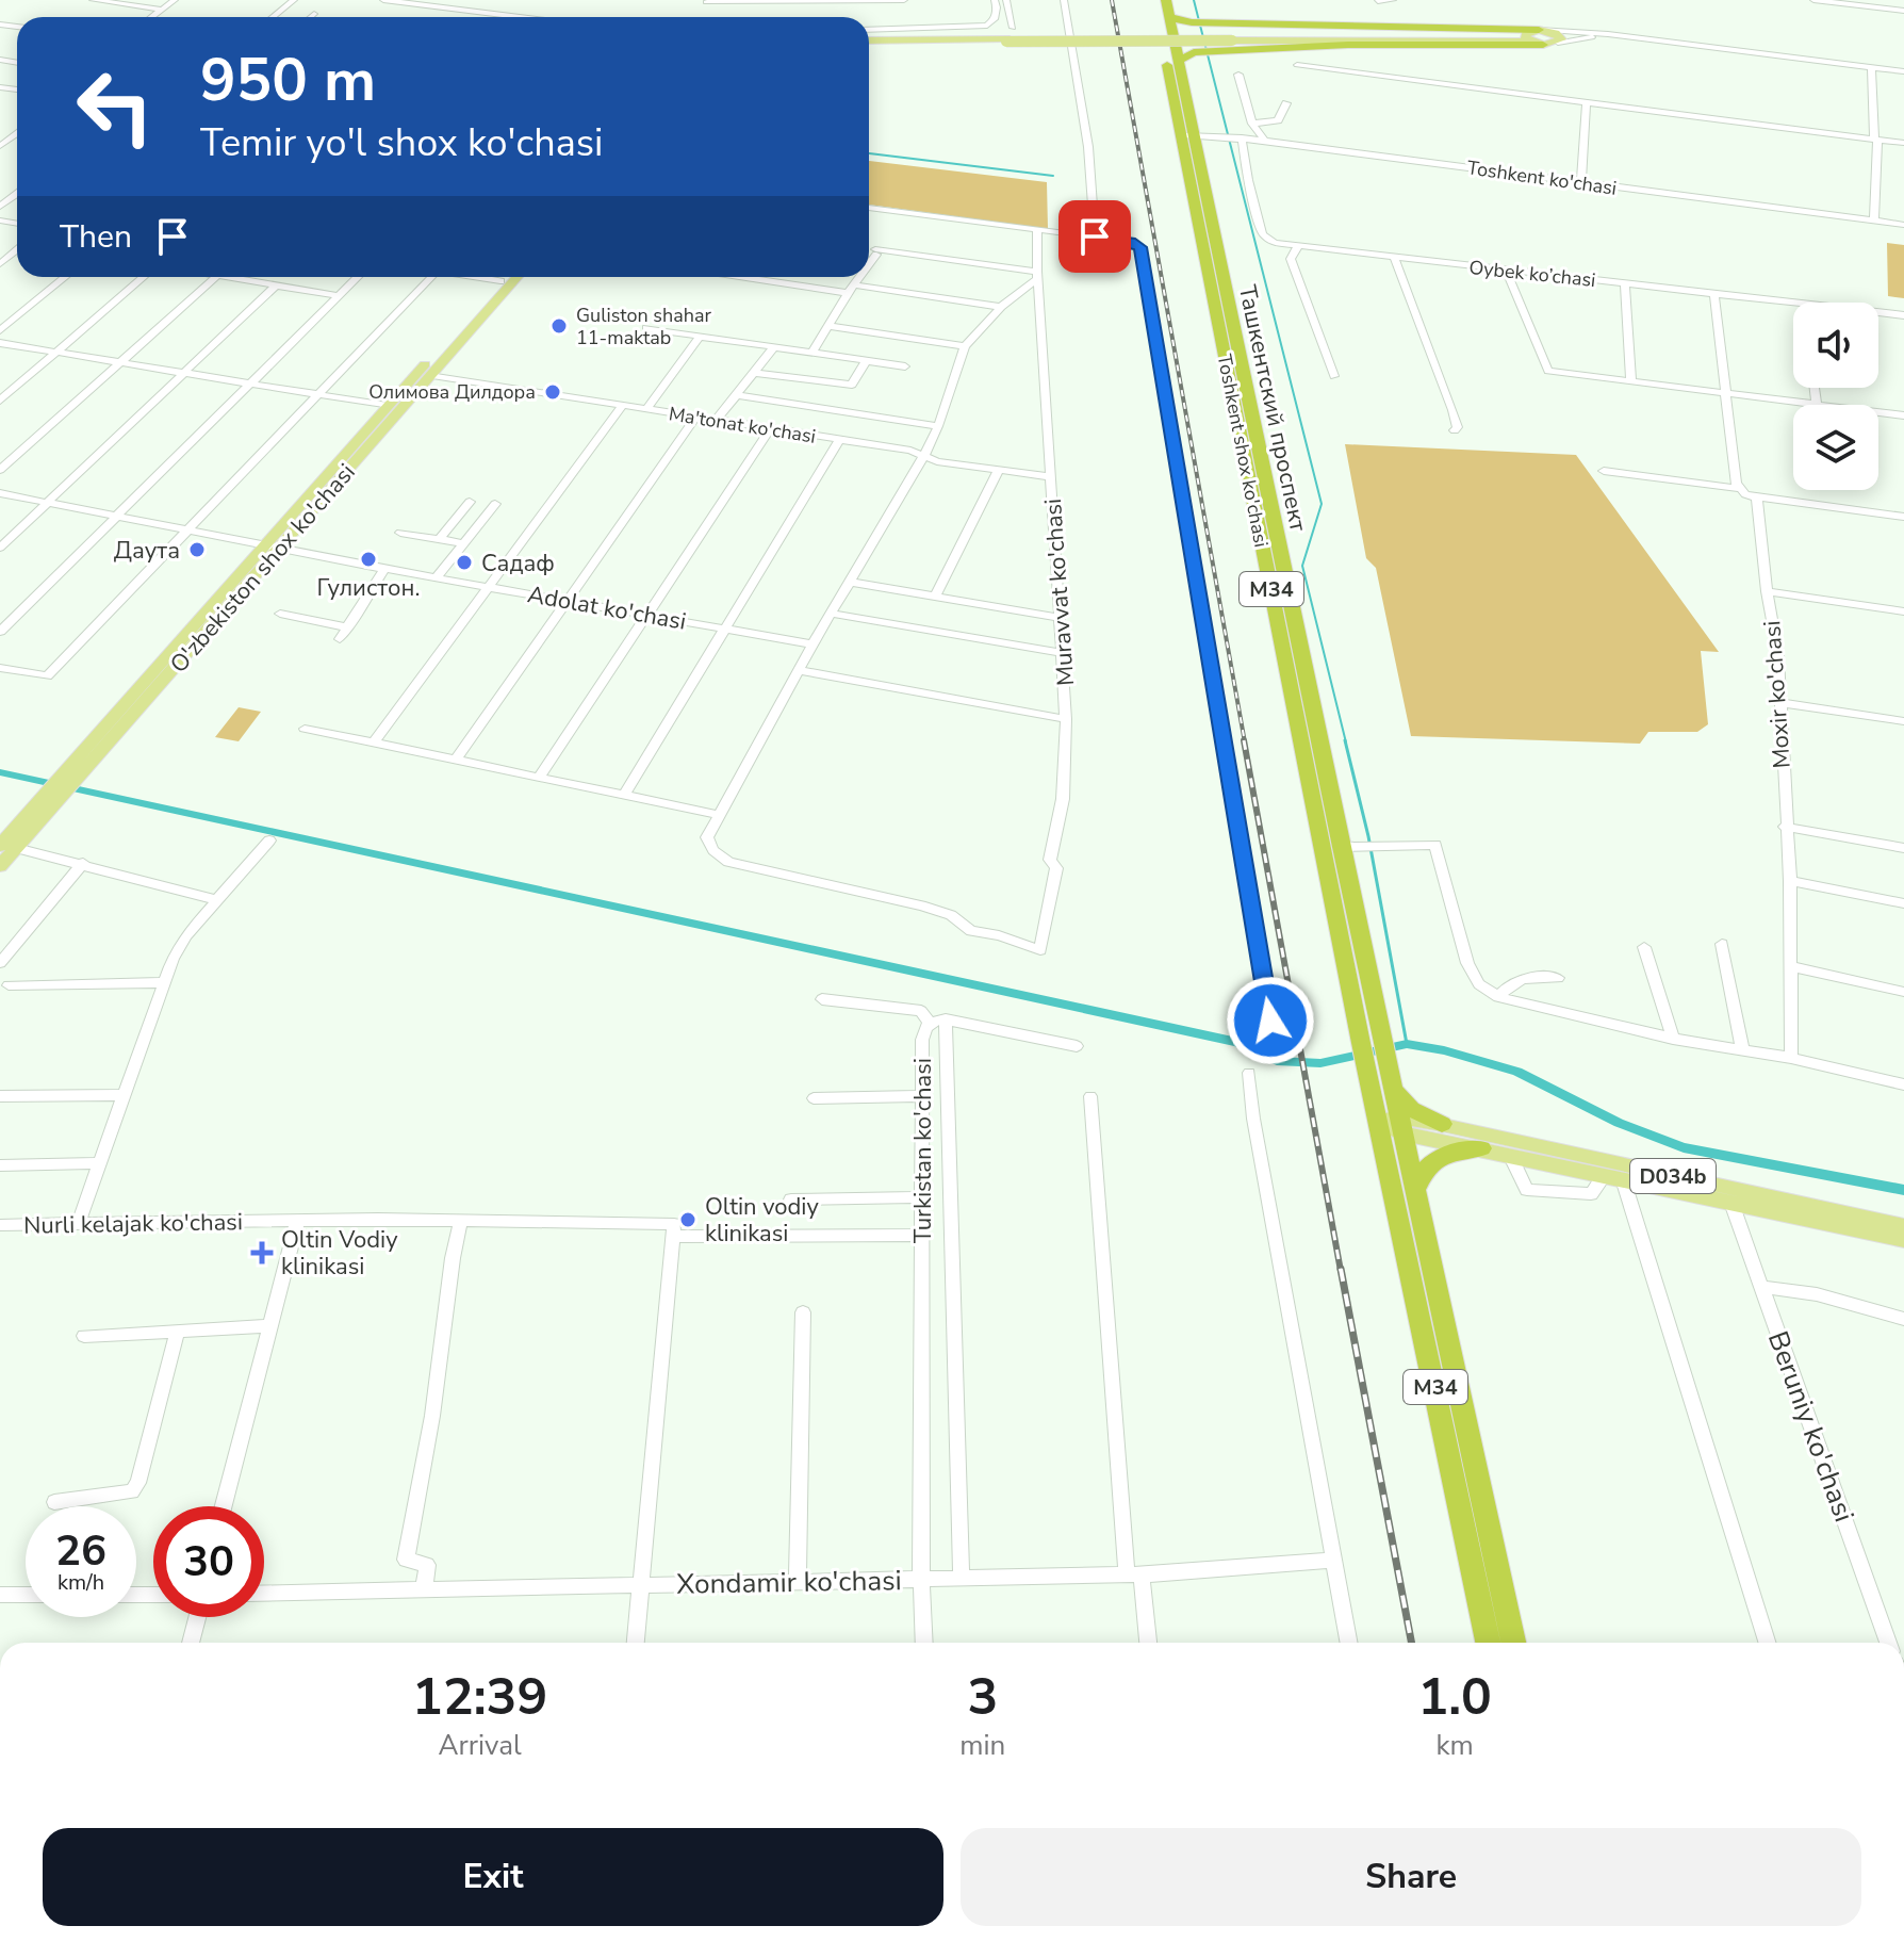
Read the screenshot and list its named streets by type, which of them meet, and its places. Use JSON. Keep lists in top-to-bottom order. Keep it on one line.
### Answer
{"streets":{"highway":["Ташкентский проспект","Toshkent shox ko'chasi","M34"],"main road":["O'zbekiston shox ko'chasi","D034b"],"street":["Toshkent ko'chasi","Oybek ko’chasi","Ma'tonat ko'chasi","Muravvat ko'chasi","Adolat ko'chasi","Moxir ko'chasi","Turkistan ko'chasi","Nurli kelajak ko'chasi","Beruniy ko'chasi","Xondamir ko'chasi"]},"crossings":[["Toshkent ko'chasi","Oybek ko’chasi"],["Toshkent ko'chasi","Ташкентский проспект"],["Toshkent ko'chasi","Toshkent shox ko'chasi"],["Ташкентский проспект","Toshkent shox ko'chasi"],["Ташкентский проспект","M34"],["Ma'tonat ko'chasi","O'zbekiston shox ko'chasi"],["Ma'tonat ko'chasi","Muravvat ko'chasi"],["Toshkent shox ko'chasi","M34"],["O'zbekiston shox ko'chasi","Adolat ko'chasi"],["M34","D034b"],["Turkistan ko'chasi","Nurli kelajak ko'chasi"],["Turkistan ko'chasi","Xondamir ko'chasi"],["D034b","Beruniy ko'chasi"]],"places":{"other":["Guliston shahar 11-maktab","Олимова Дилдора","Даута","Гулистон.","Садаф","Oltin vodiy klinikasi"],"health":["Oltin Vodiy klinikasi"]},"page":{"turn":["950 m","Temir yo'l shox ko'chasi"],"then":"Then","speed":"26 km/h","limit":"30","eta":["12:39","Arrival","3","min","1.0","km"],"buttons":["Exit","Share"]}}
